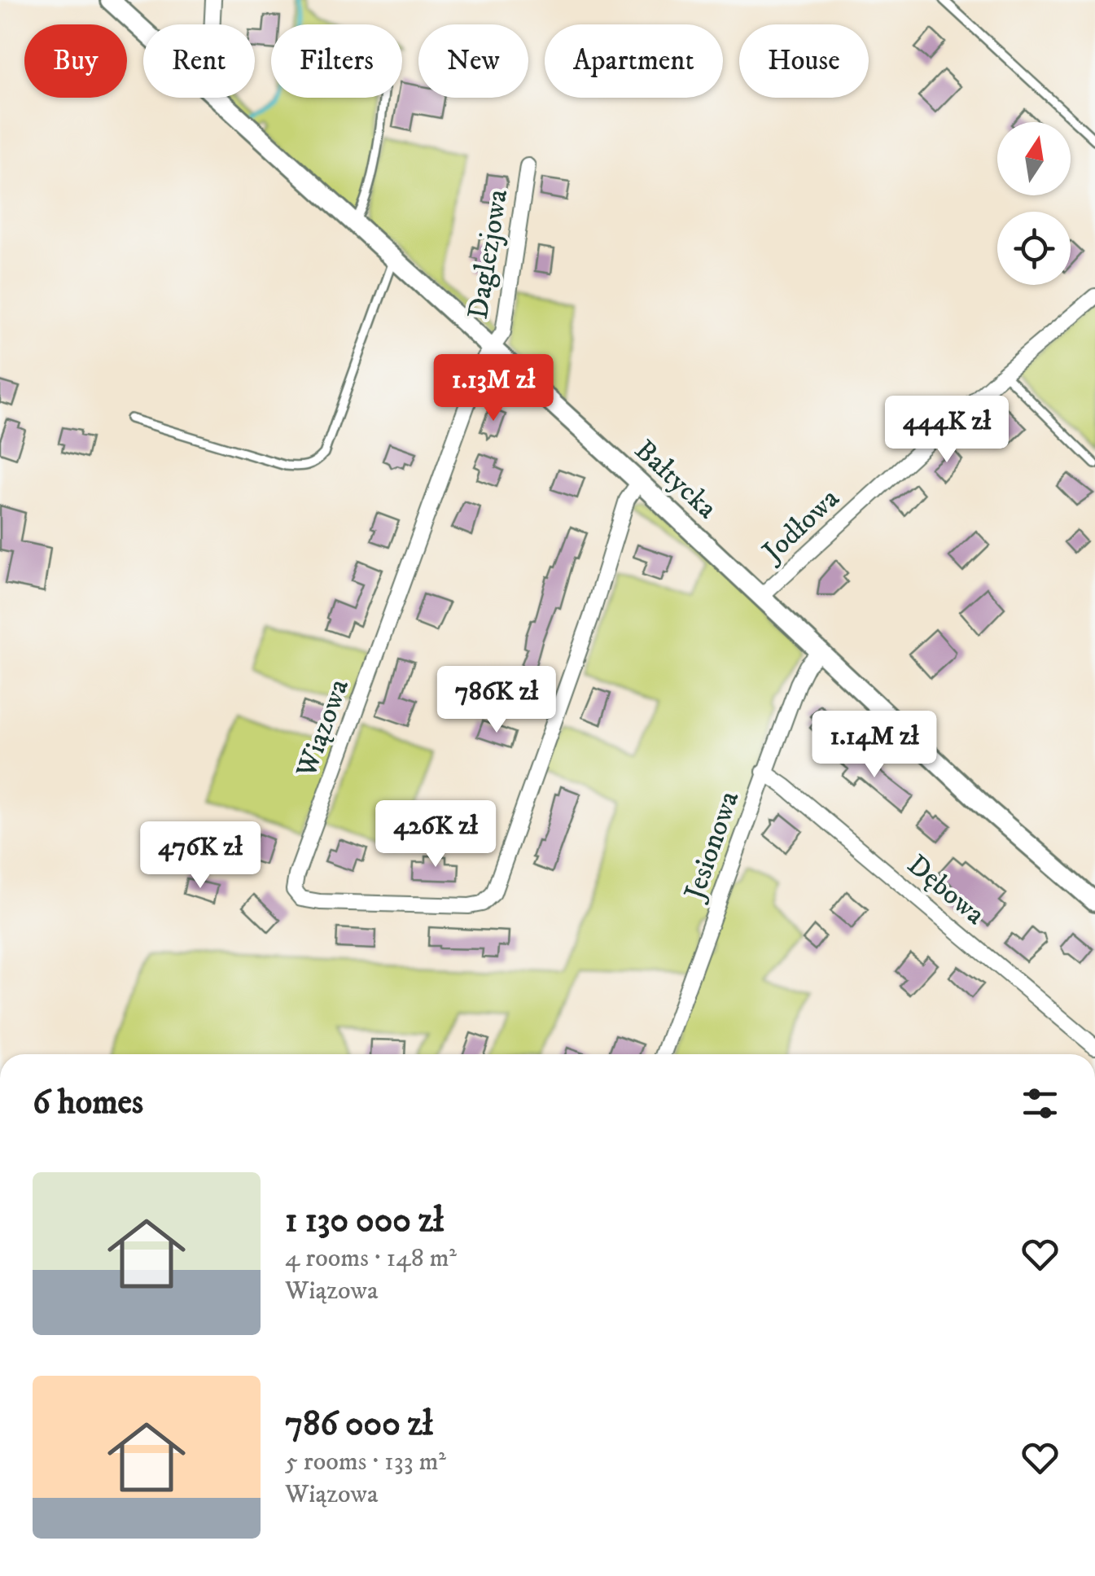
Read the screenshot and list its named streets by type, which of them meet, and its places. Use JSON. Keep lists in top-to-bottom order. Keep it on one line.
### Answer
{"streets":{"street":["Daglezjowa","Bałtycka","Jodłowa","Wiązowa","Jesionowa","Dębowa"]},"crossings":[["Daglezjowa","Bałtycka"],["Daglezjowa","Wiązowa"],["Bałtycka","Jodłowa"],["Bałtycka","Wiązowa"],["Bałtycka","Jesionowa"],["Jesionowa","Dębowa"]],"north":"top","page":{"chip":["Buy","Rent","Filters","New","Apartment","House"],"price":["1.13M zł","444K zł","786K zł","1.14M zł","426K zł","476K zł"],"heading":"6 homes","list":[{"name":"1 130 000 zł","note":"4 rooms · 148 m² · Wiązowa"},{"name":"786 000 zł","note":"5 rooms · 133 m² · Wiązowa"}]}}
